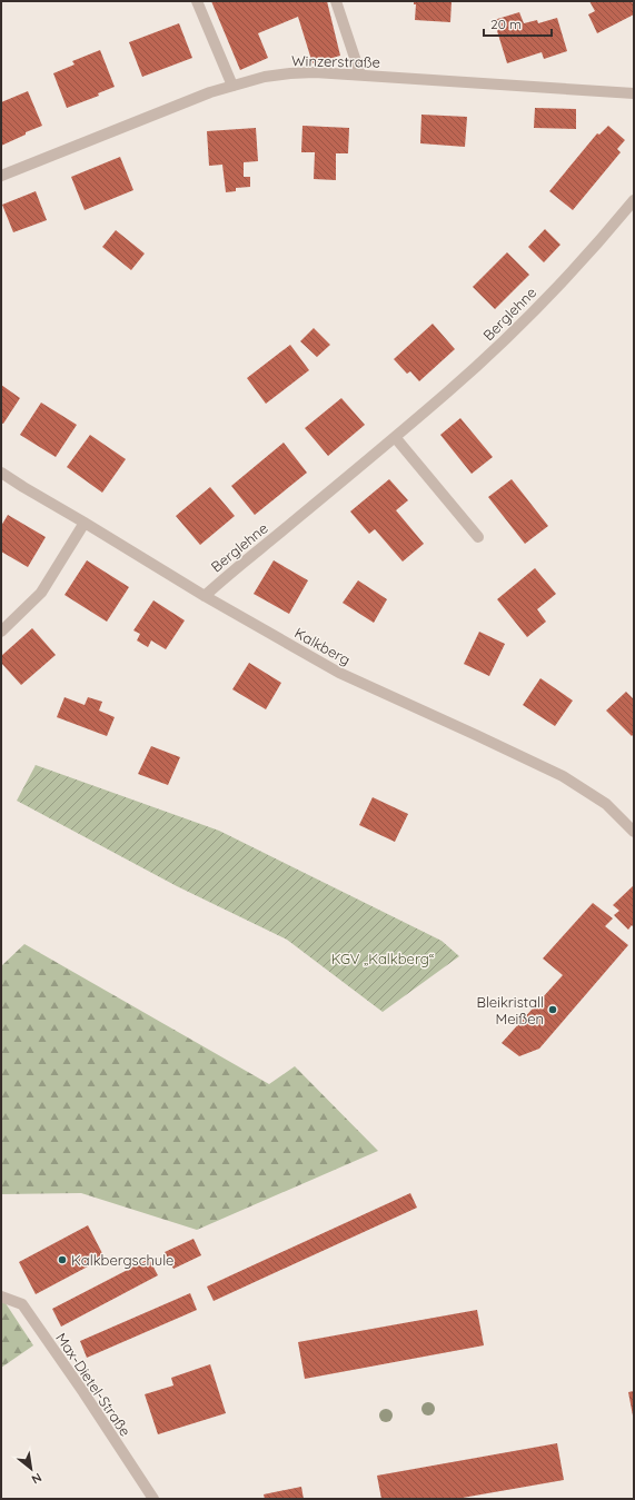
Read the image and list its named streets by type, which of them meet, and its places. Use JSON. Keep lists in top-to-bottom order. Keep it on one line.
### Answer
{"streets":{"street":["Winzerstraße","Berglehne","Kalkberg","Max-Dietel-Straße"]},"crossings":[["Berglehne","Kalkberg"]],"parks":["KGV „Kalkberg“"],"places":["Bleikristall Meißen","Kalkbergschule"],"scale_bar":"20 m","north":"bottom right"}
